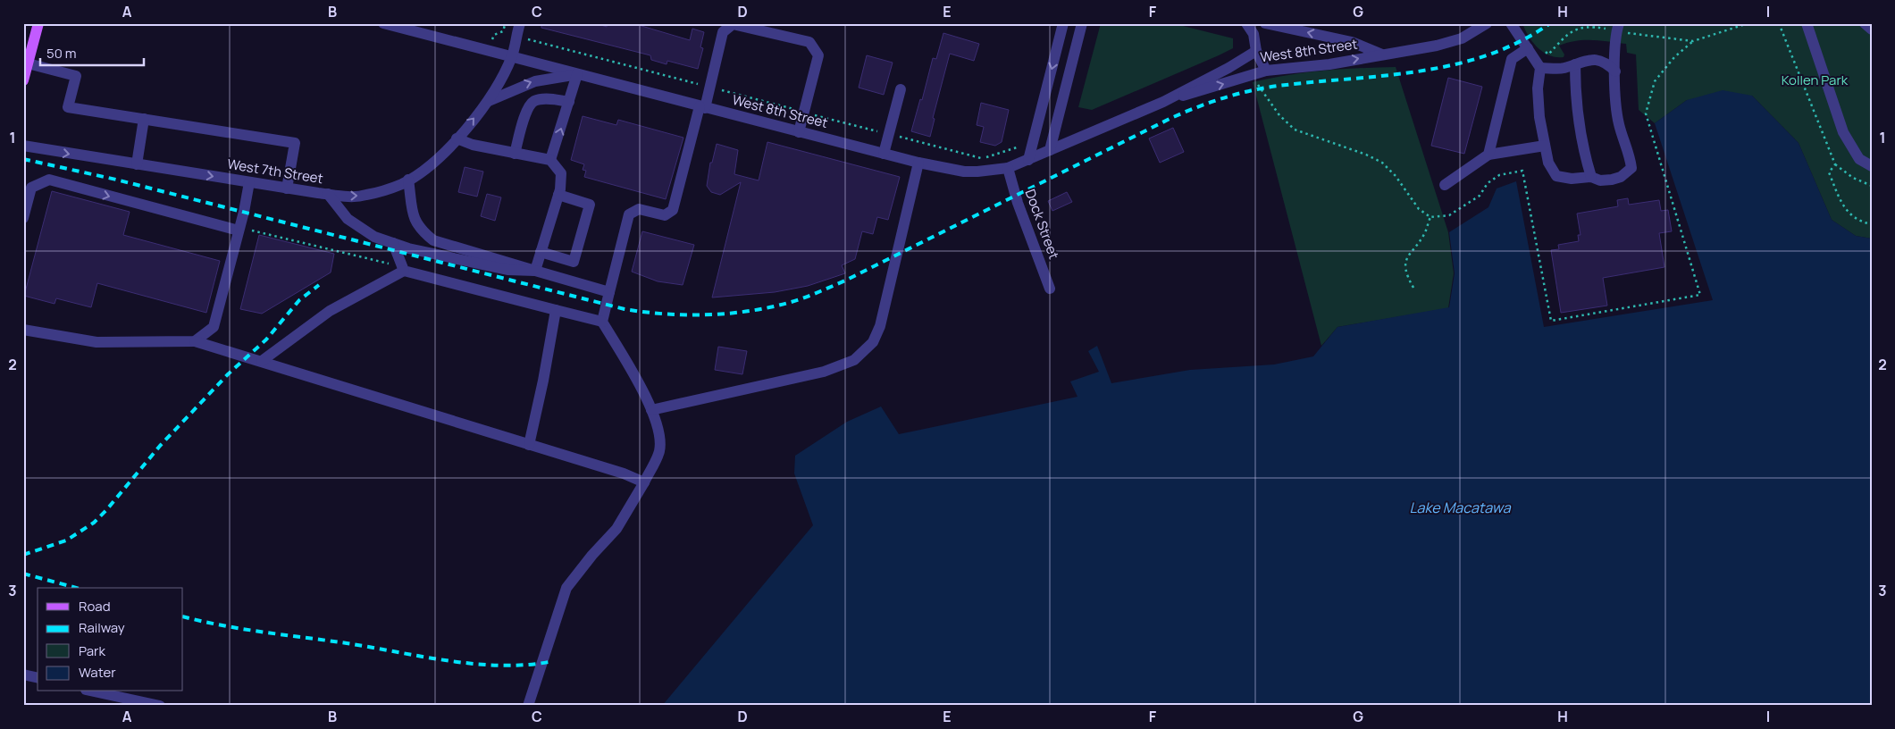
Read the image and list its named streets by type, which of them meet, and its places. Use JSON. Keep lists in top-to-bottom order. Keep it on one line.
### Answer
{"streets":{"street":["West 8th Street","West 7th Street","Dock Street"]},"crossings":[["West 8th Street","West 7th Street"],["West 8th Street","Dock Street"]],"water":["Lake Macatawa"],"parks":["Kollen Park"],"legend":["Road","Railway","Park","Water"],"scale_bar":"50 m","grid":{"columns":["A","B","C","D","E","F","G","H","I"],"rows":["1","2","3"]}}
